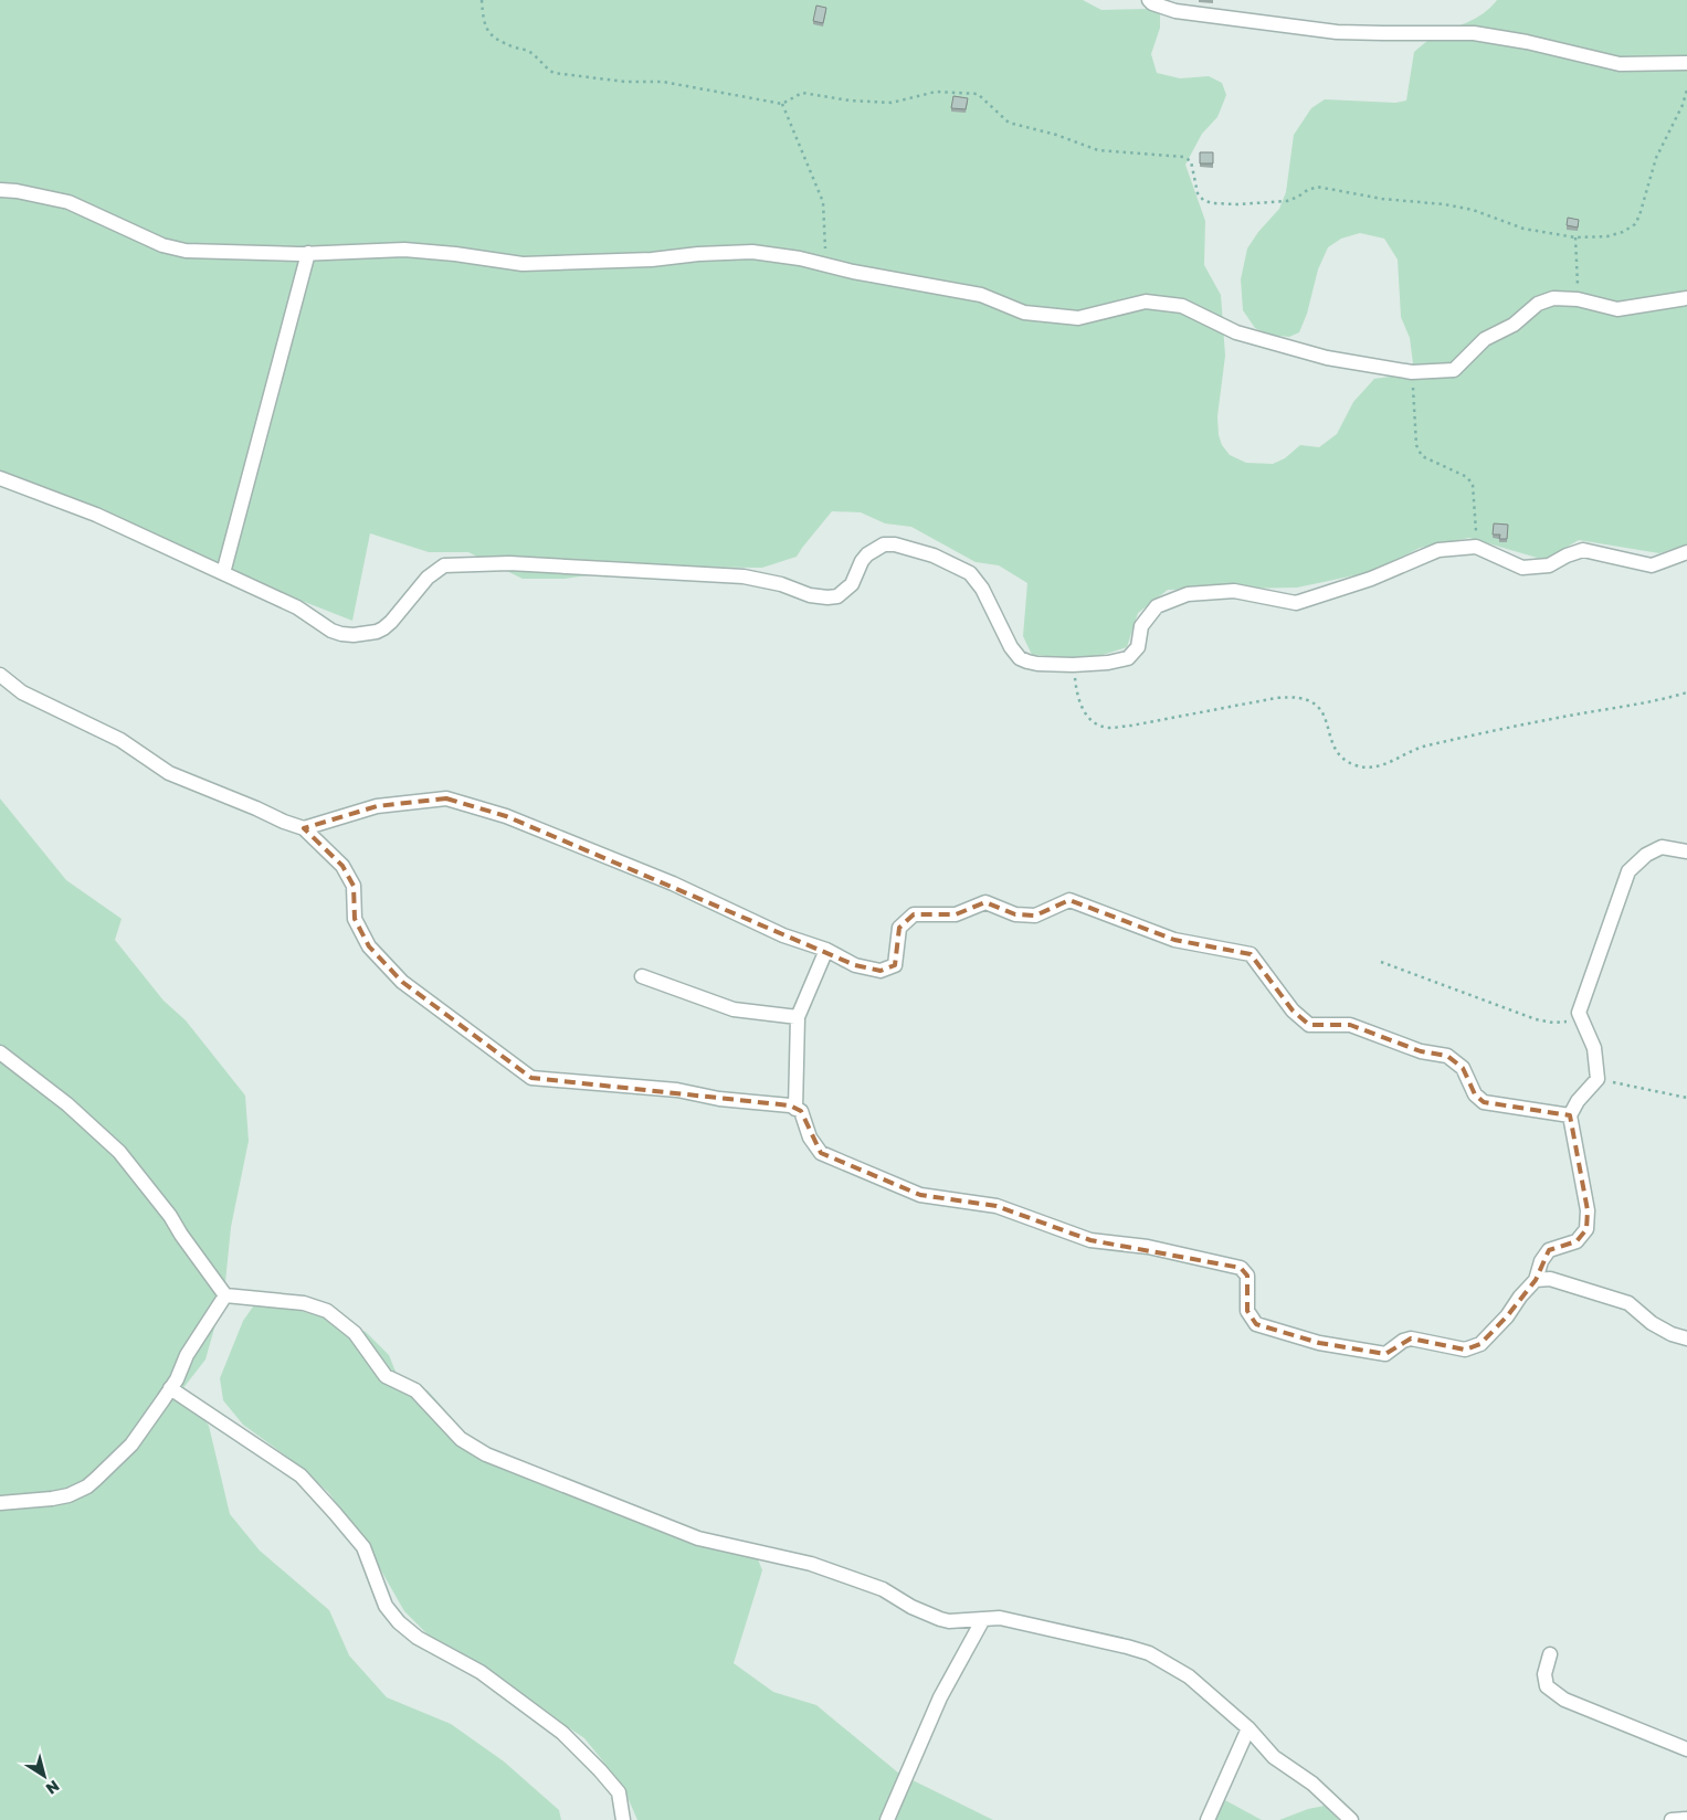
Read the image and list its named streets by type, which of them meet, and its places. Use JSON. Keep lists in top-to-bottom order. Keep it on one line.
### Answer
{"north":"bottom right"}
